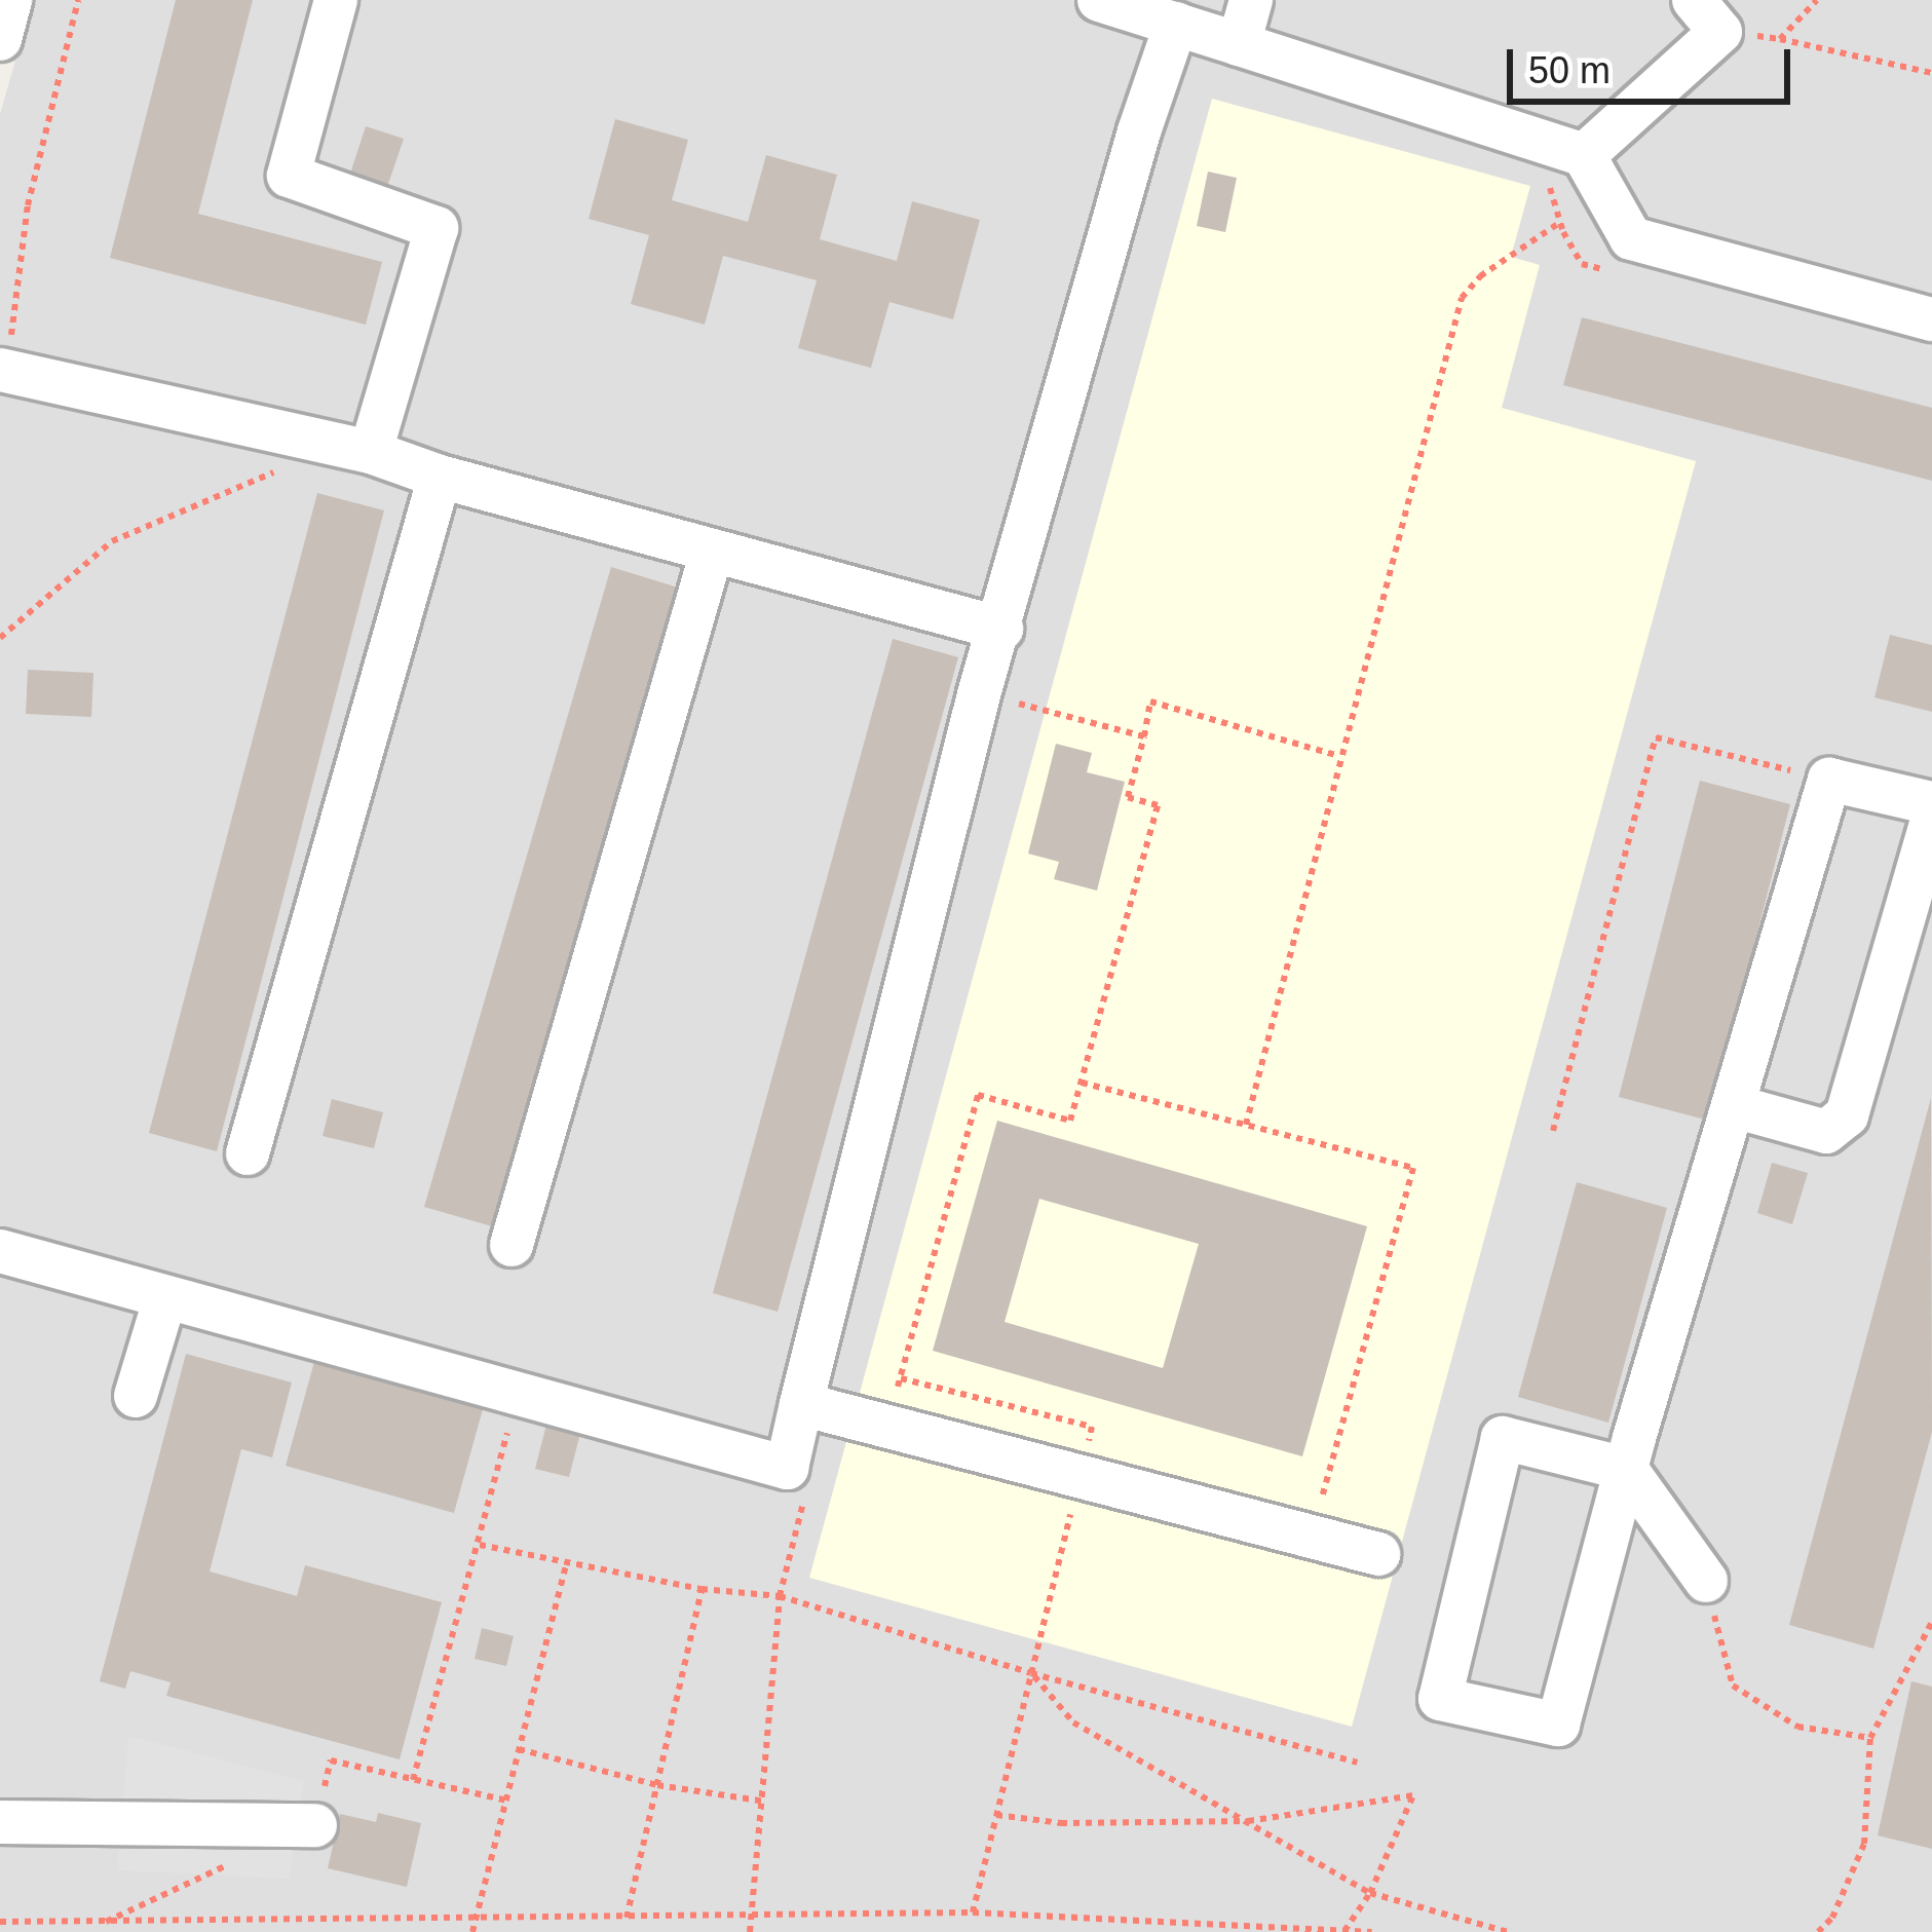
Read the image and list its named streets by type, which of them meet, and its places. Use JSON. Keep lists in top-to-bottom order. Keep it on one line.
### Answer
{"scale_bar":"50 m"}
